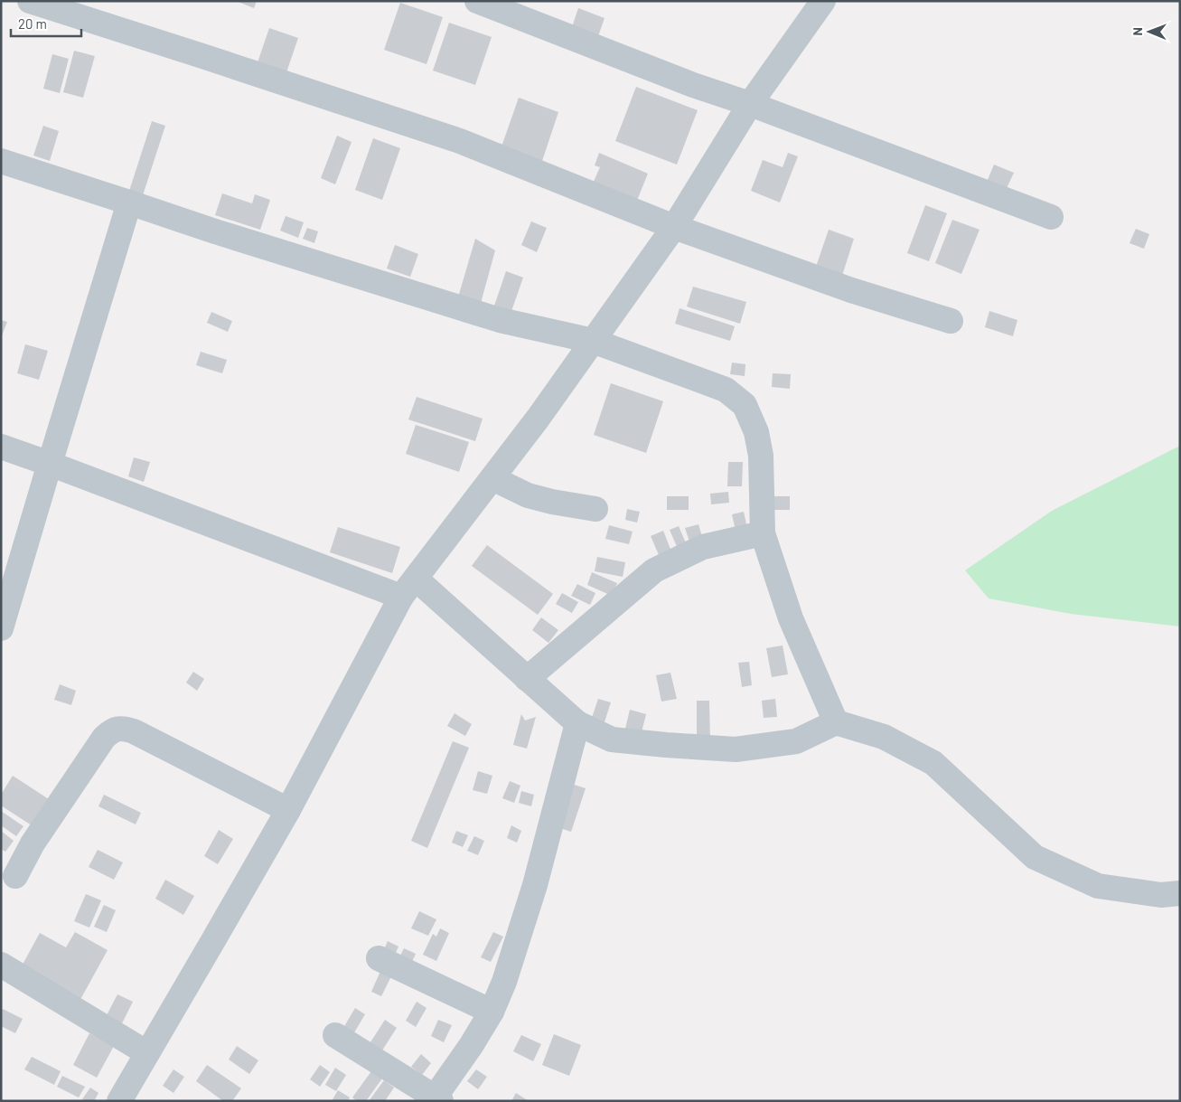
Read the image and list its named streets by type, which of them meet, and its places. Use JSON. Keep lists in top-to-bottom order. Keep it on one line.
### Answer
{"scale_bar":"20 m","north":"left"}
